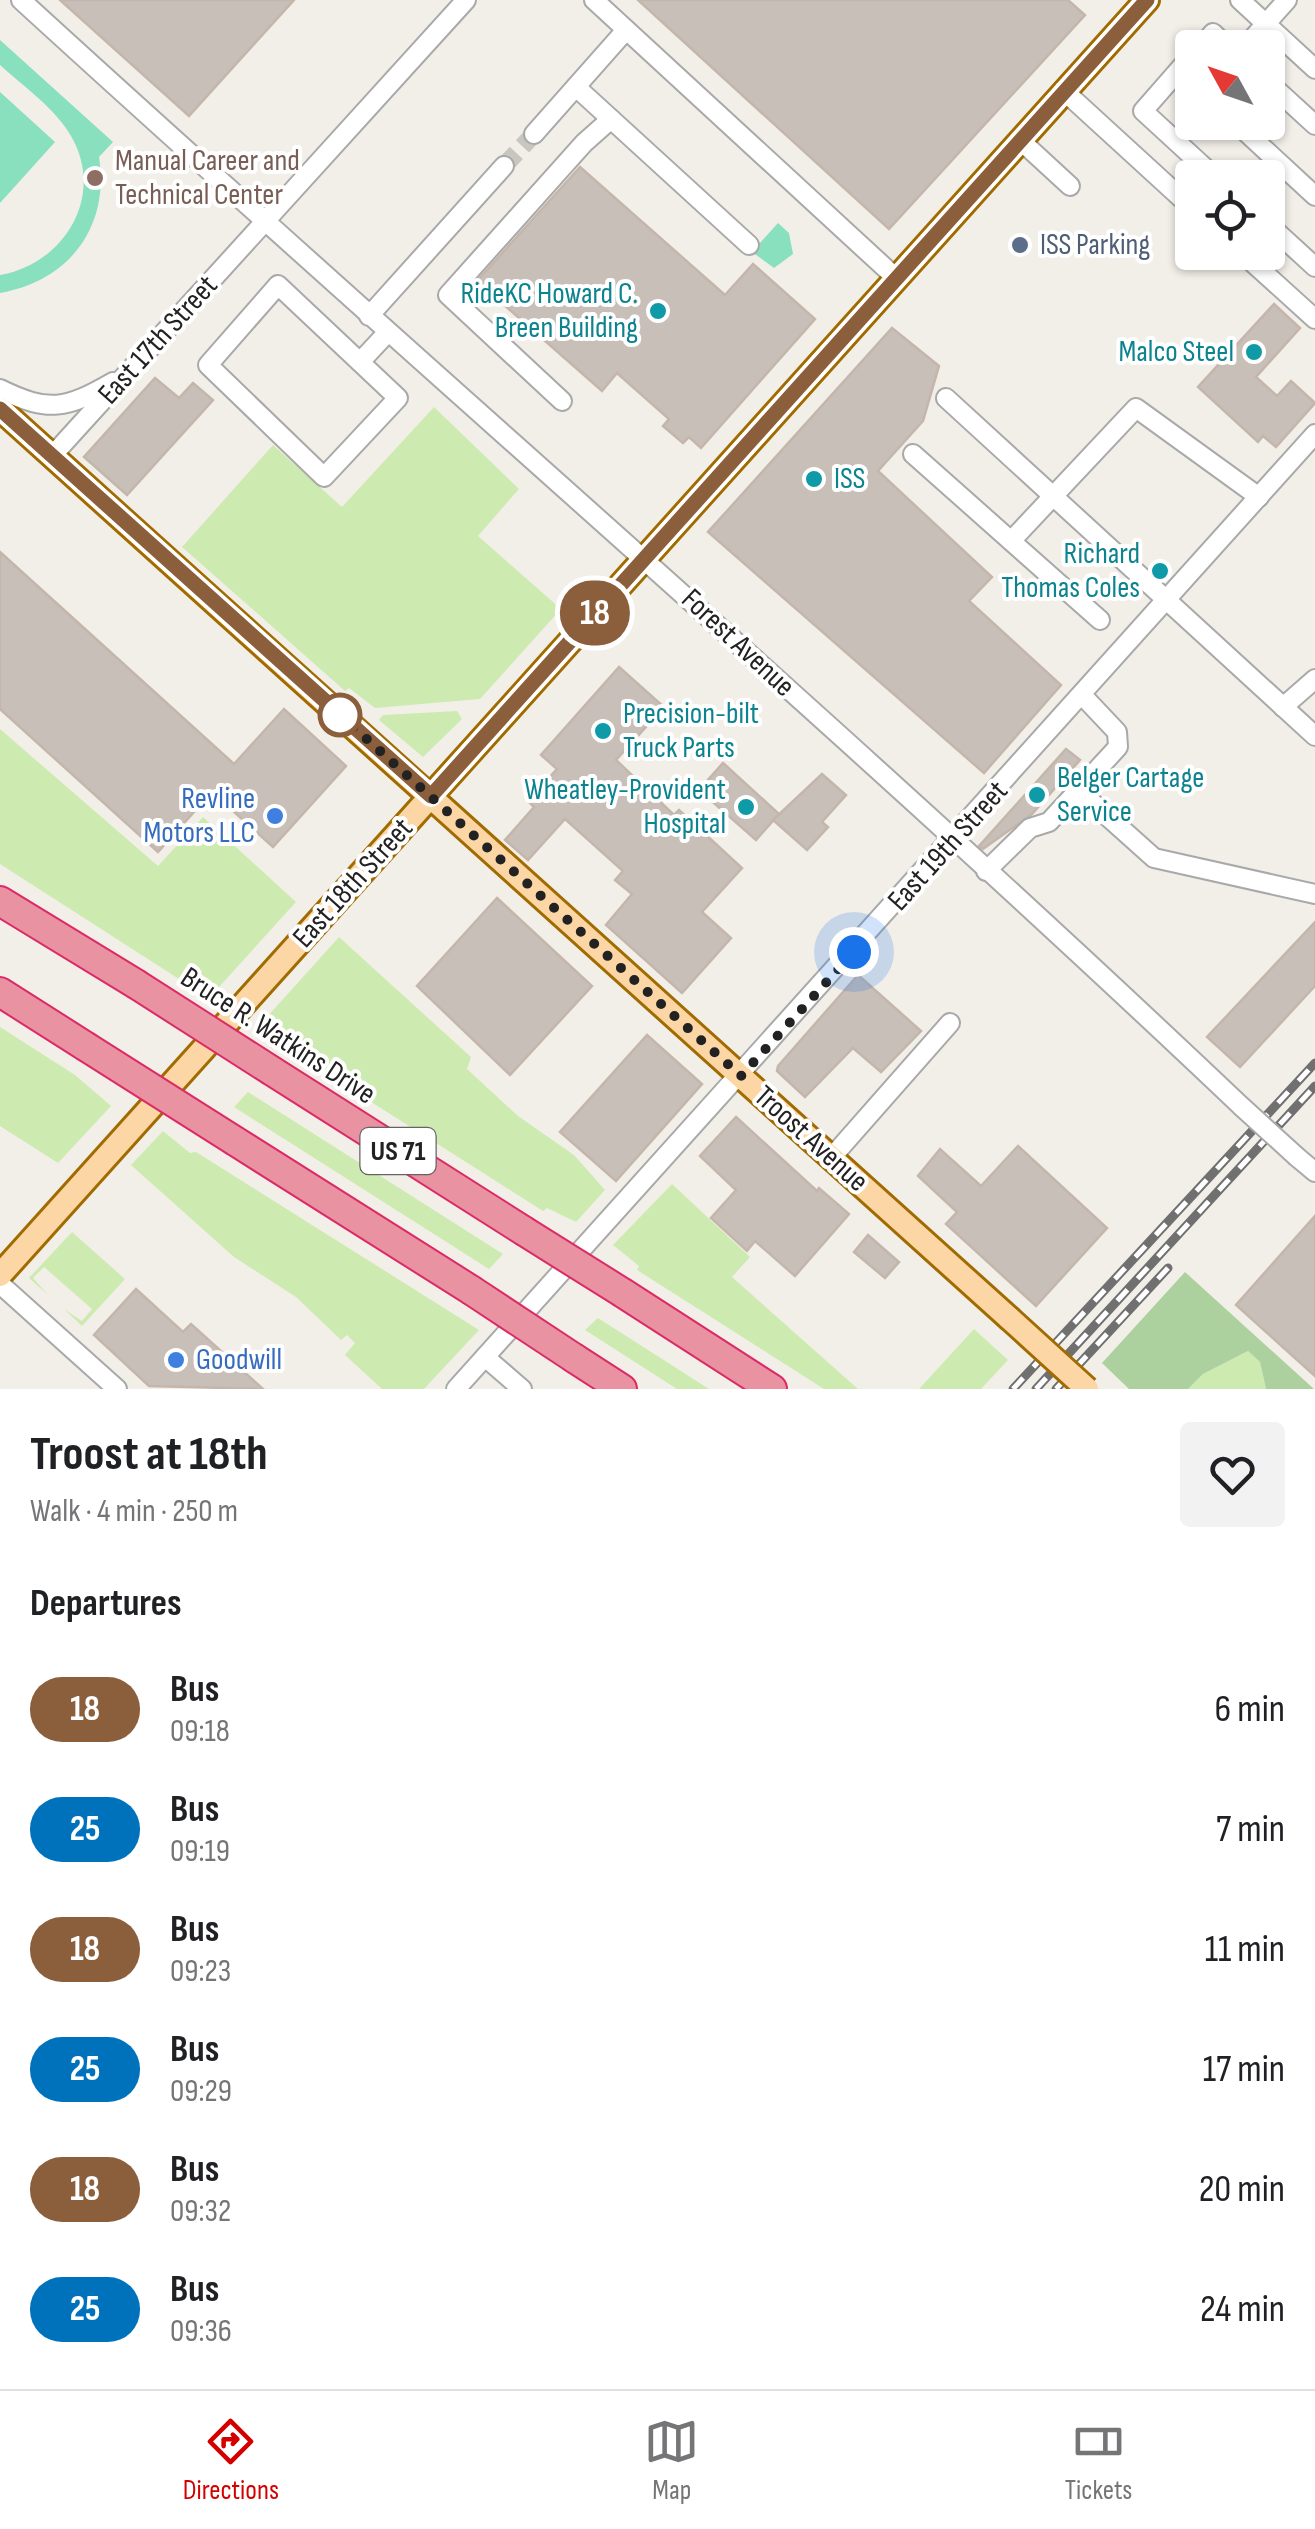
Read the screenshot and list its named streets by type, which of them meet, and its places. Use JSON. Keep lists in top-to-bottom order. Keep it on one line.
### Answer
{"streets":{"highway":["Bruce R. Watkins Drive","US 71"],"main road":["East 18th Street","Troost Avenue"],"street":["East 17th Street","Forest Avenue","East 19th Street"]},"crossings":[["East 17th Street","Forest Avenue"],["East 17th Street","Troost Avenue"],["Forest Avenue","East 19th Street"],["Forest Avenue","East 18th Street"],["East 19th Street","Troost Avenue"],["East 18th Street","Troost Avenue"]],"places":["Manual Career and Technical Center","ISS Parking","RideKC Howard C. Breen Building","Malco Steel","ISS","Richard Thomas Coles","Precision-bilt Truck Parts","Belger Cartage Service","Wheatley-Provident Hospital","Revline Motors LLC","Goodwill"],"lines":["bus line 18"],"north":"top left","page":{"on_map":"18","heading":[["Troost at 18th","Walk · 4 min · 250 m"],"Departures"],"list":[{"mark":"18","name":"Bus","note":"09:18","value":"6 min"},{"mark":"25","name":"Bus","note":"09:19","value":"7 min"},{"mark":"18","name":"Bus","note":"09:23","value":"11 min"},{"mark":"25","name":"Bus","note":"09:29","value":"17 min"},{"mark":"18","name":"Bus","note":"09:32","value":"20 min"},{"mark":"25","name":"Bus","note":"09:36","value":"24 min"}],"tabs":["Directions","Map","Tickets"]}}
